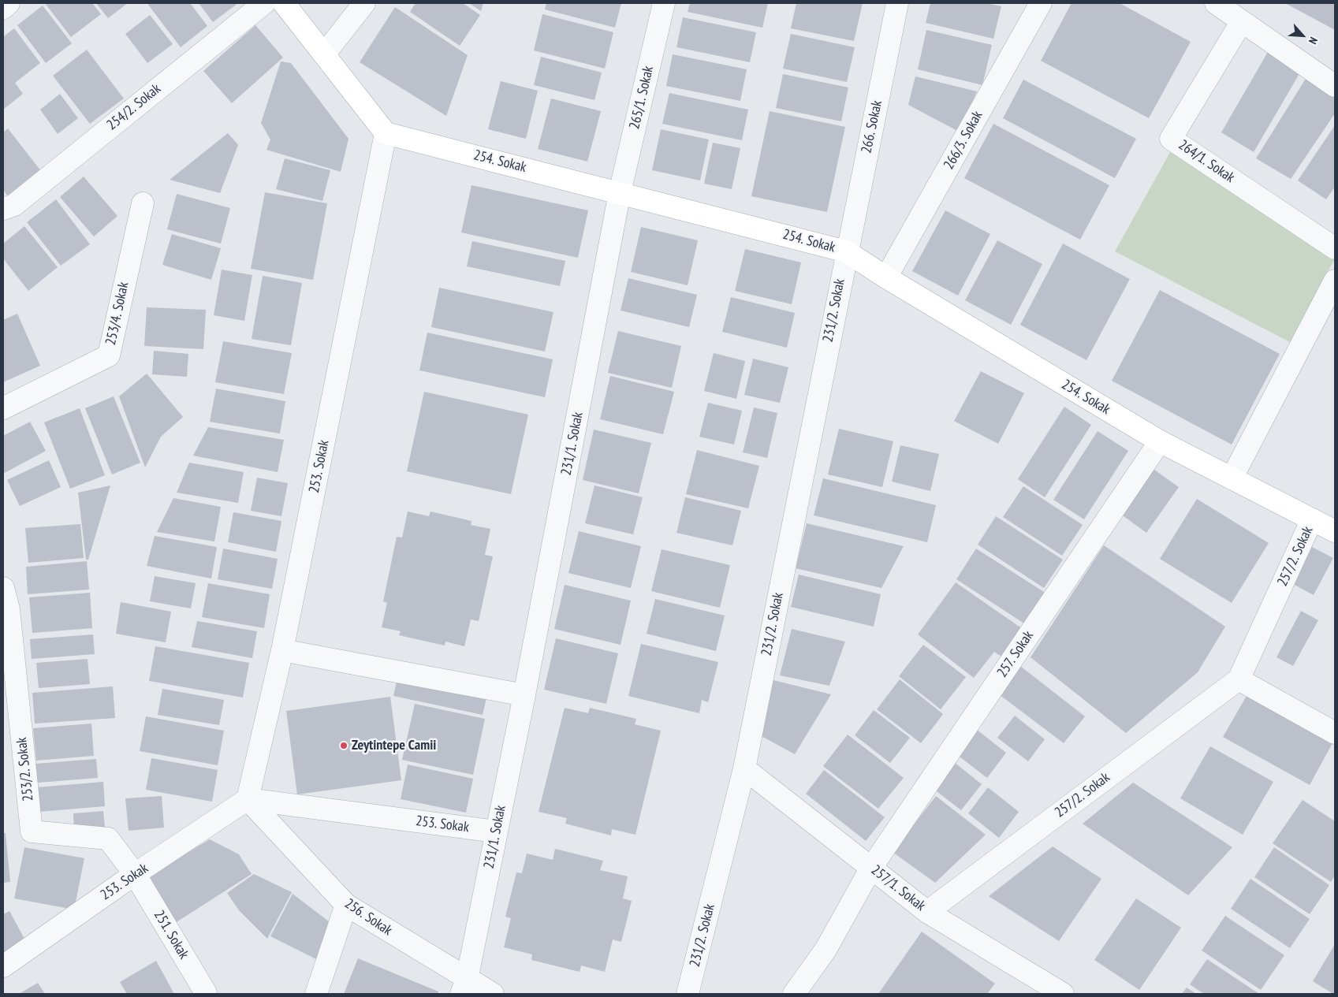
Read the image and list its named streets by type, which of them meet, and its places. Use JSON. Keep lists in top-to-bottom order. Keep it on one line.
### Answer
{"streets":{"street":["265/1. Sokak","254/2. Sokak","266. Sokak","266/3. Sokak","254. Sokak","264/1. Sokak","231/2. Sokak","253/4. Sokak","231/1. Sokak","253. Sokak","257/2. Sokak","257. Sokak","253/2. Sokak","257/1. Sokak","256. Sokak","251. Sokak"]},"crossings":[["265/1. Sokak","254. Sokak"],["265/1. Sokak","231/1. Sokak"],["266. Sokak","254. Sokak"],["266. Sokak","231/2. Sokak"],["266/3. Sokak","254. Sokak"],["254. Sokak","231/2. Sokak"],["254. Sokak","231/1. Sokak"],["254. Sokak","253. Sokak"],["254. Sokak","257/2. Sokak"],["254. Sokak","257. Sokak"],["231/2. Sokak","257/1. Sokak"],["231/1. Sokak","253. Sokak"],["231/1. Sokak","256. Sokak"],["253. Sokak","253/2. Sokak"],["253. Sokak","256. Sokak"],["253. Sokak","251. Sokak"],["257/2. Sokak","257/1. Sokak"],["257. Sokak","257/1. Sokak"],["253/2. Sokak","251. Sokak"]],"places":["Zeytintepe Camii"],"north":"bottom right"}
